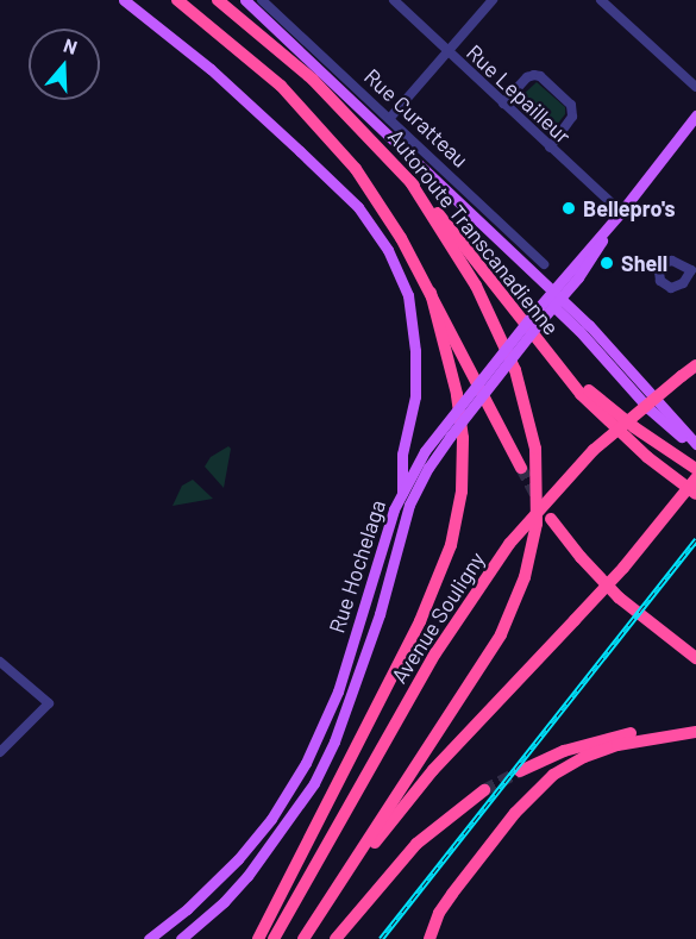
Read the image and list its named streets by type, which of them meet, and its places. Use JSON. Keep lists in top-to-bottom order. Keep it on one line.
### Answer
{"streets":{"highway":["Autoroute Transcanadienne","Avenue Souligny"],"main road":["Rue Hochelaga"],"street":["Rue Lepailleur","Rue Curatteau"]},"crossings":[["Rue Lepailleur","Rue Hochelaga"]],"places":["Bellepro's","Shell"],"north":"top"}
